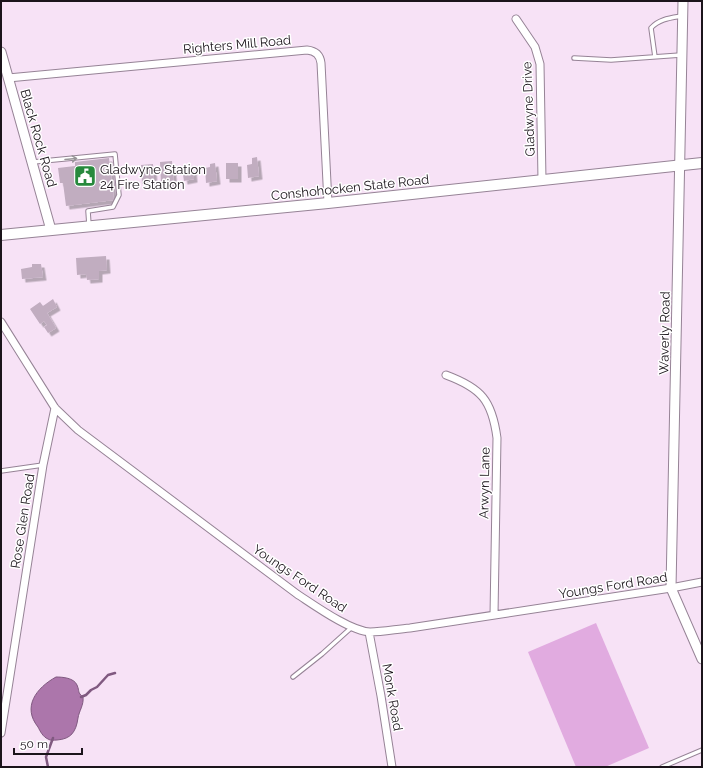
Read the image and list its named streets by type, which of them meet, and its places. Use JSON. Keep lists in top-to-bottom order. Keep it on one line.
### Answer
{"streets":{"main road":["Conshohocken State Road"],"street":["Righters Mill Road","Gladwyne Drive","Black Rock Road","Waverly Road","Arwyn Lane","Rose Glen Road","Youngs Ford Road","Monk Road"]},"crossings":[["Righters Mill Road","Black Rock Road"],["Righters Mill Road","Conshohocken State Road"],["Gladwyne Drive","Conshohocken State Road"],["Black Rock Road","Conshohocken State Road"],["Conshohocken State Road","Waverly Road"],["Waverly Road","Youngs Ford Road"],["Arwyn Lane","Youngs Ford Road"],["Rose Glen Road","Youngs Ford Road"],["Youngs Ford Road","Monk Road"]],"places":{"public building":["Gladwyne Station 24 Fire Station"]},"scale_bar":"50 m"}
